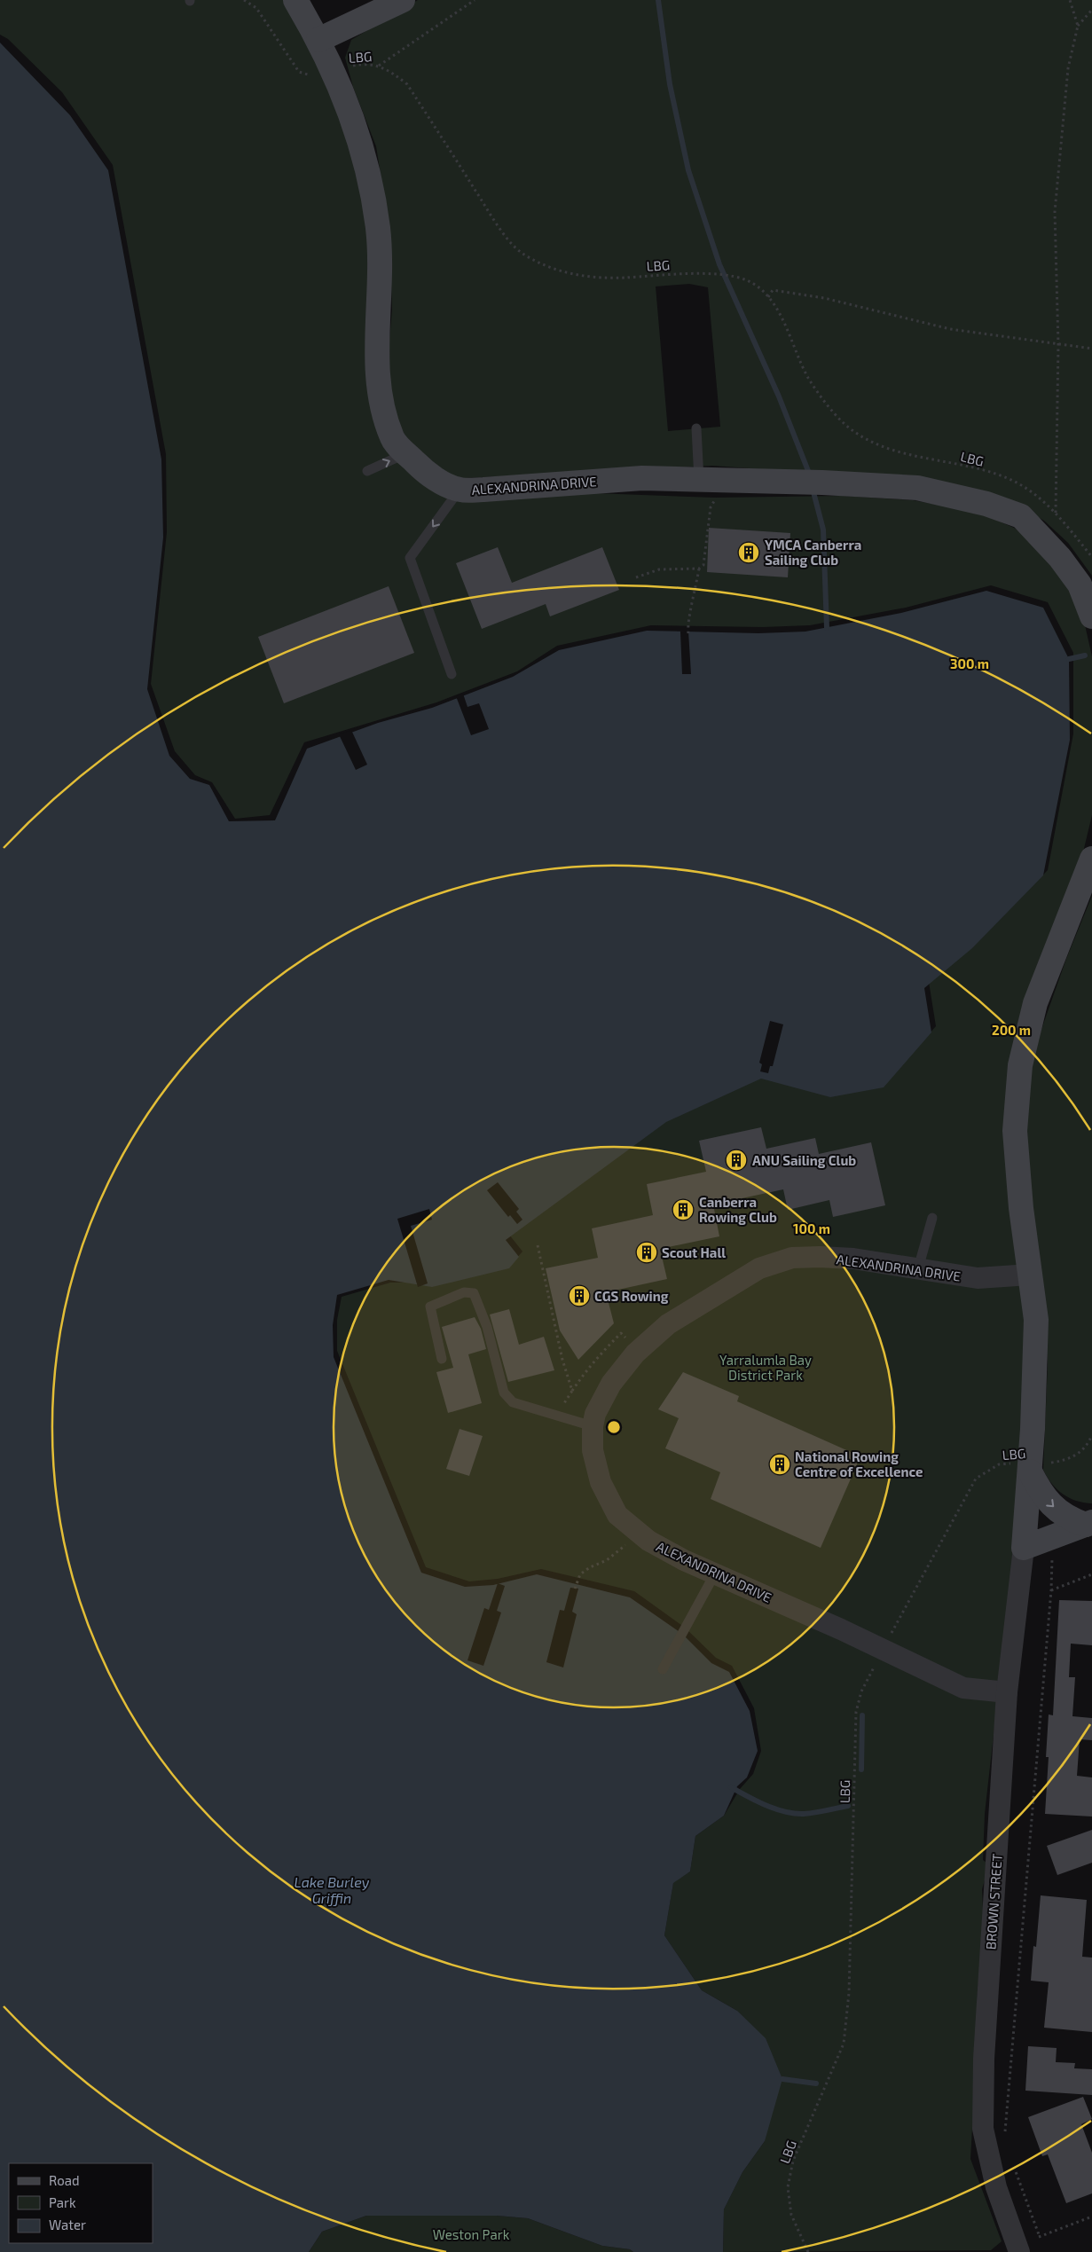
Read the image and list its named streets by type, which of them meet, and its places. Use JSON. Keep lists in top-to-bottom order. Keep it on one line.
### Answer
{"streets":{"main road":["ALEXANDRINA DRIVE"],"street":["BROWN STREET"],"path":["LBG"]},"crossings":[["LBG","ALEXANDRINA DRIVE"],["ALEXANDRINA DRIVE","BROWN STREET"]],"water":["Lake Burley Griffin"],"parks":["Yarralumla Bay District Park","Weston Park"],"places":{"building":["YMCA Canberra Sailing Club","ANU Sailing Club","Canberra Rowing Club","Scout Hall","CGS Rowing","National Rowing Centre of Excellence"]},"legend":["Road","Park","Water"],"rings":["300 m","200 m","100 m"]}
